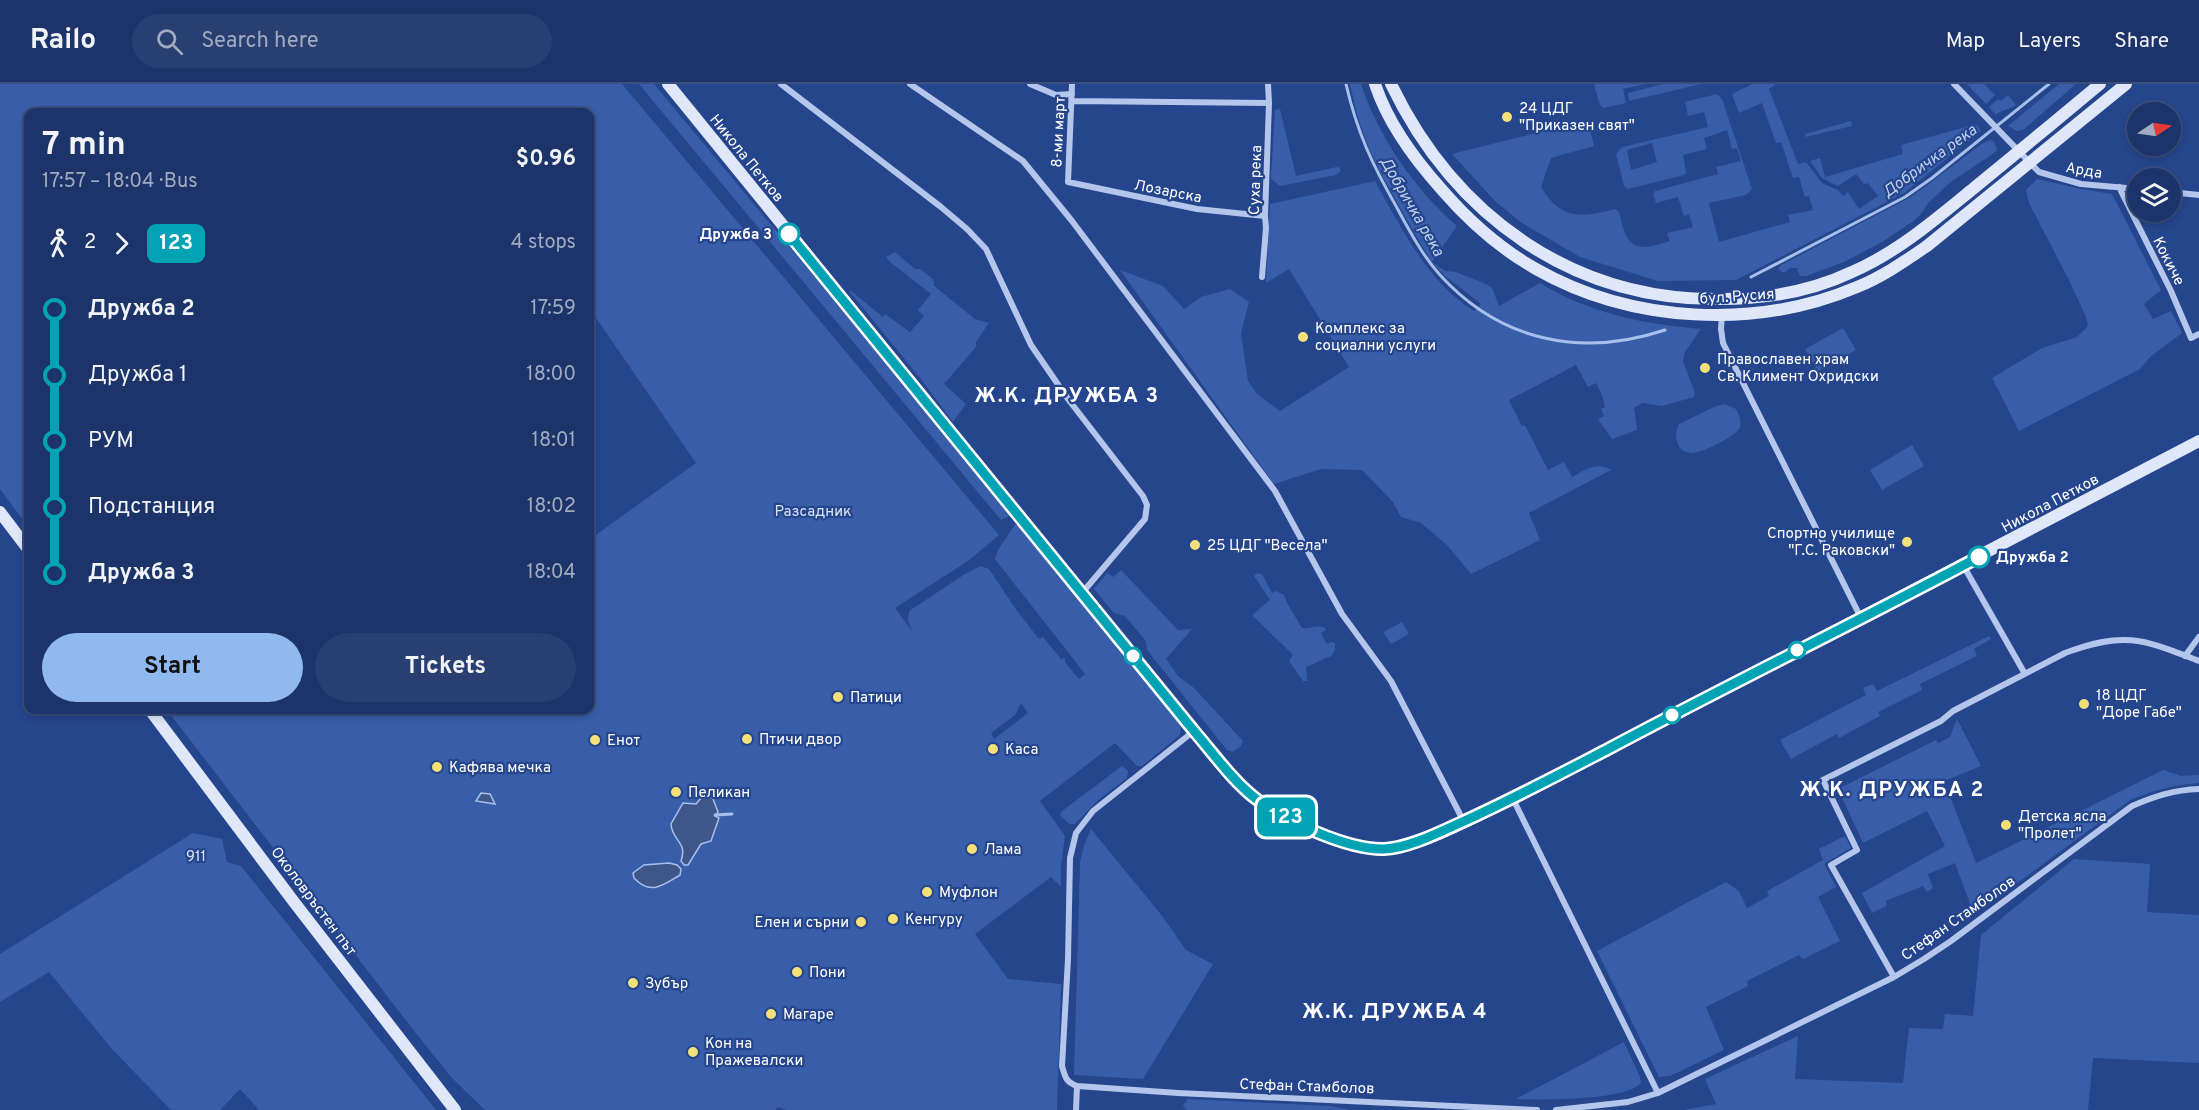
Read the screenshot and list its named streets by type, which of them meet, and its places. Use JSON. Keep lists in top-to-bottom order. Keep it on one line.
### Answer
{"streets":{"main road":["Никола Петков","бул. Русия","Околовръстен път"],"street":["8-ми март","Арда","Суха река","Лозарска","Кокиче","Стефан Стамболов"]},"crossings":[["8-ми март","Лозарска"],["Арда","Кокиче"],["Арда","бул. Русия"],["Суха река","Лозарска"]],"districts":["Ж.К. ДРУЖБА 3","Ж.К. ДРУЖБА 2","Ж.К. ДРУЖБА 4"],"water":["Добричка река"],"parks":["Разсадник","911"],"places":["24 ЦДГ \"Приказен свят\"","Дружба 3","Комплекс за социални услуги","Православен храм Св. Климент Охридски","Спортно училище \"Г.С. Раковски\"","25 ЦДГ \"Весела\"","Дружба 2","Патици","18 ЦДГ \"Доре Габе\"","Птичи двор","Енот","Каса","Кафява мечка","Пеликан","Детска ясла \"Пролет\"","Лама","Муфлон","Кенгуру","Елен и сърни","Пони","Зубър","Магаре","Кон на Пражевалски"],"lines":["bus line 123"],"north":"right","page":{"header":"Railo","search":"Search here","nav":["Map","Layers","Share"],"on_map":"123","heading":["7 min","17:57 – 18:04 · Bus","$0.96"],"legs":["2","123","4 stops"],"list":[{"name":"Дружба 2","value":"17:59"},{"name":"Дружба 1","value":"18:00"},{"name":"РУМ","value":"18:01"},{"name":"Подстанция","value":"18:02"},{"name":"Дружба 3","value":"18:04"}],"buttons":["Start","Tickets"]}}
